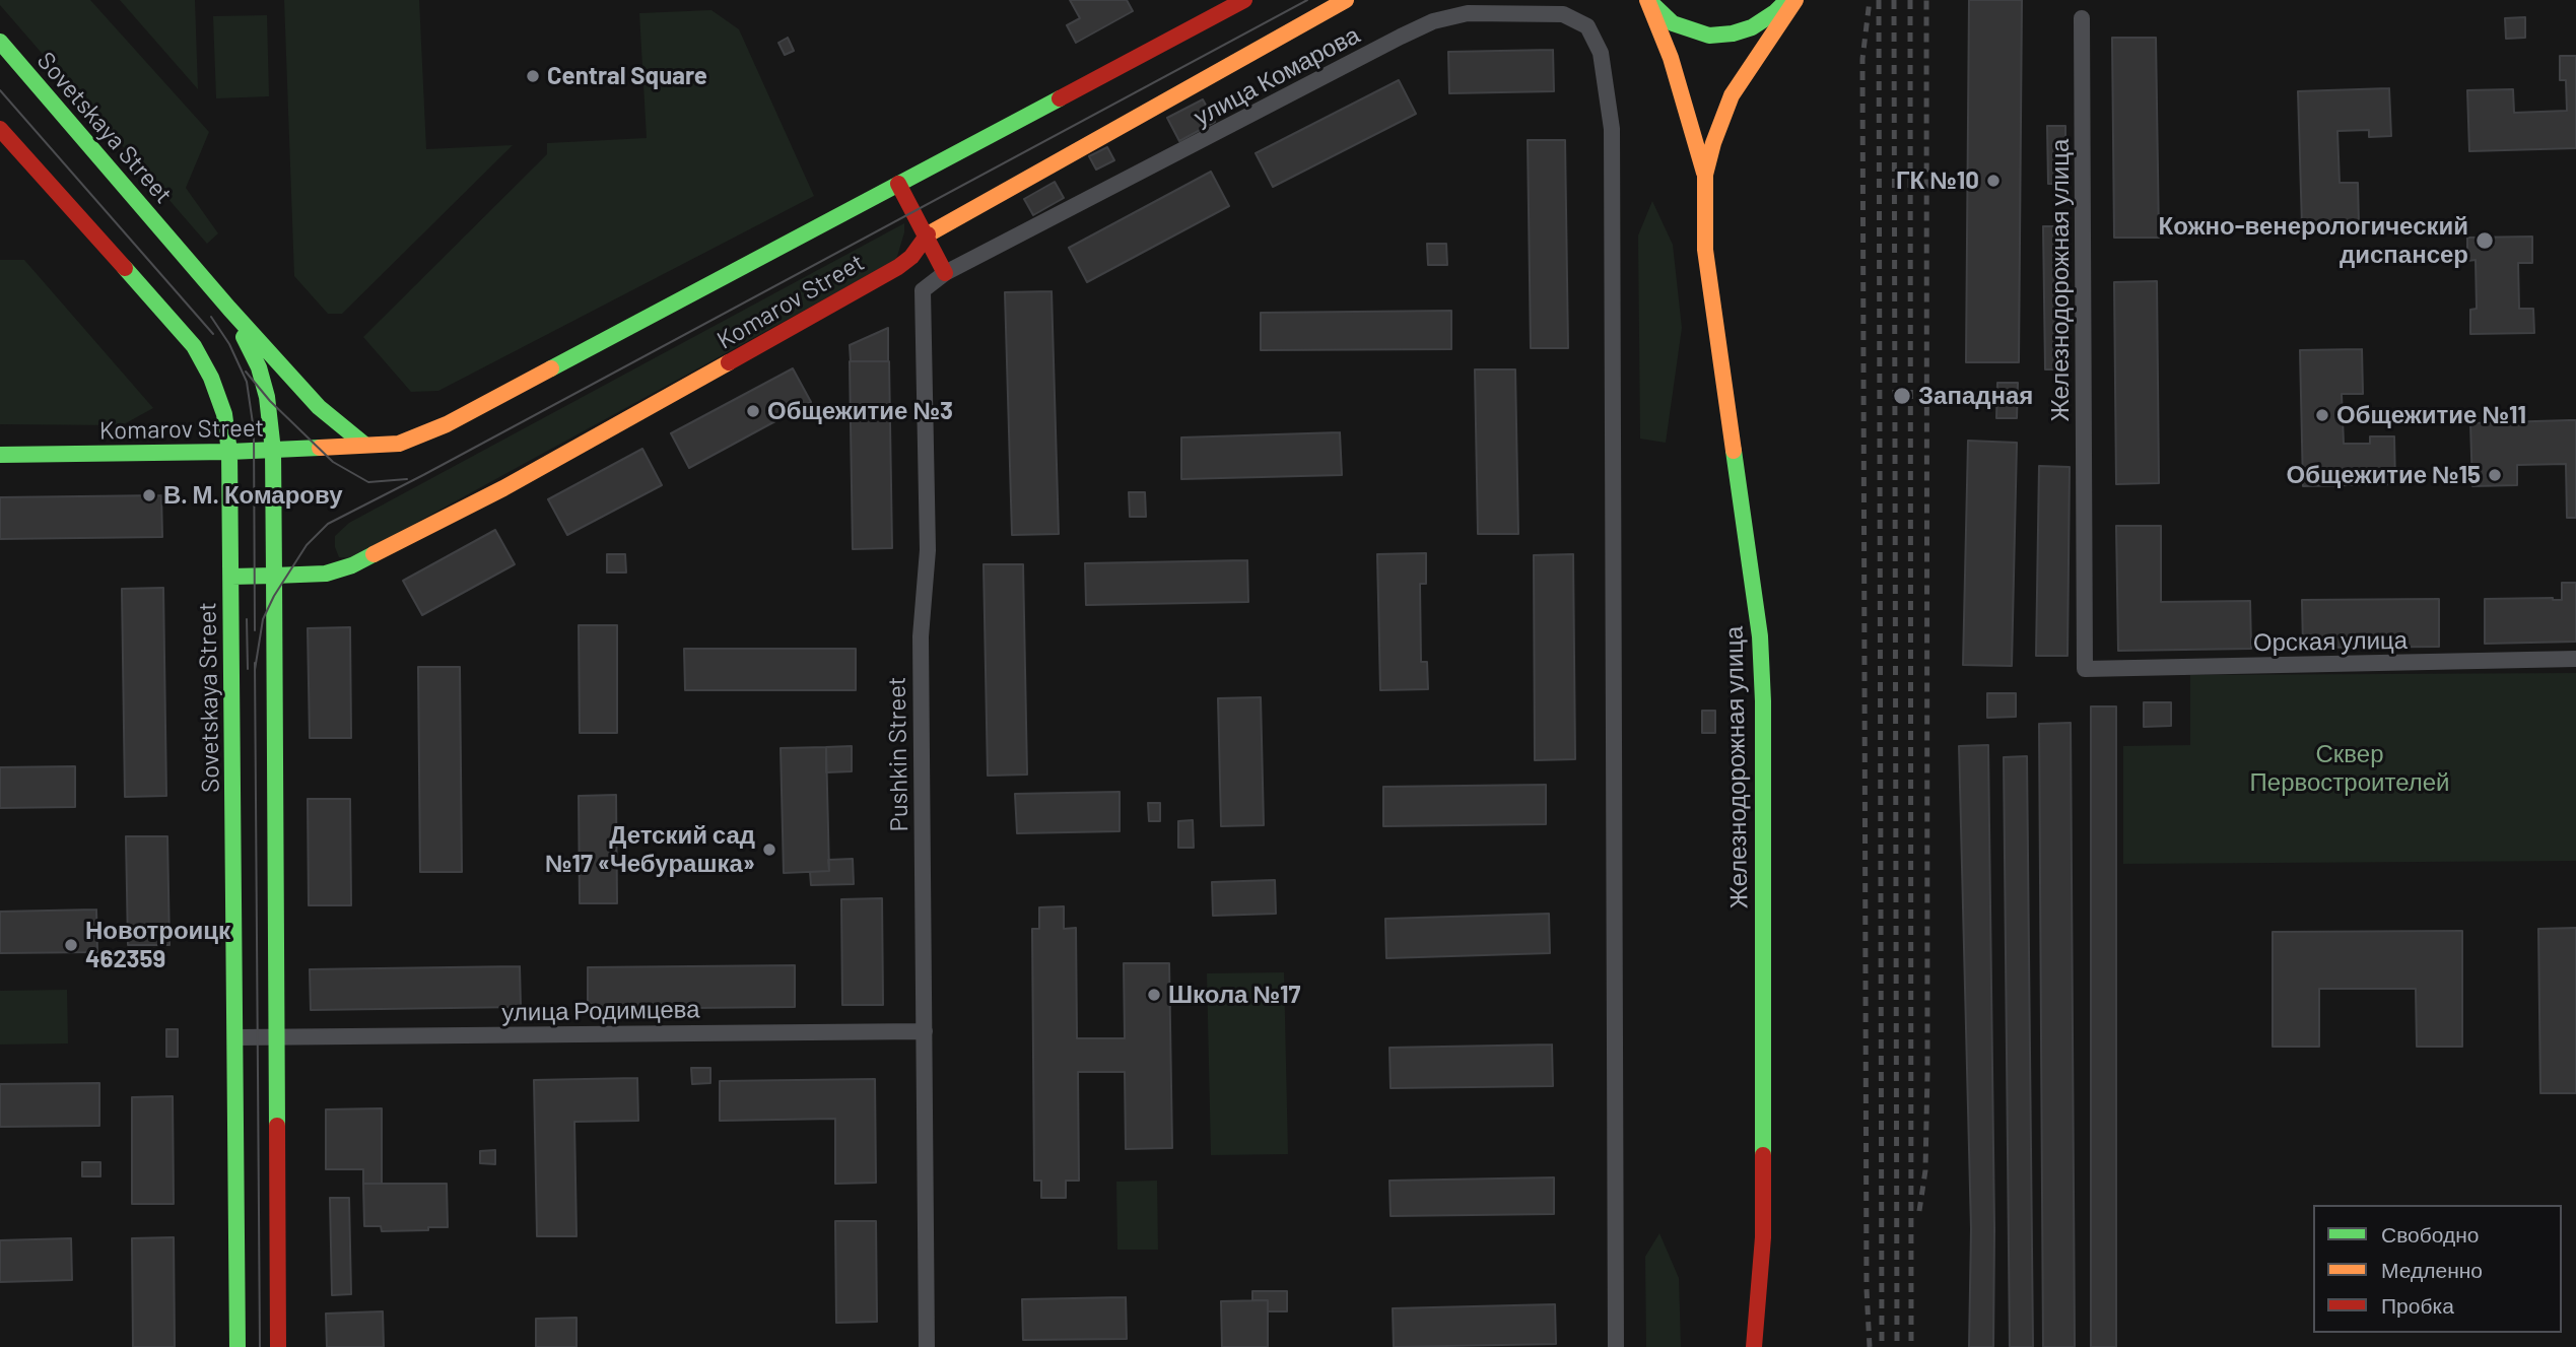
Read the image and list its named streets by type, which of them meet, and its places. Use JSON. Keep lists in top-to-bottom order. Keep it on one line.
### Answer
{"streets":{"main road":["Sovetskaya Street","Железнодорожная улица","Komarov Street"],"street":["улица Комарова","Орская улица","Pushkin Street","улица Родимцева"]},"crossings":[["улица Комарова","Pushkin Street"],["Sovetskaya Street","Komarov Street"],["Sovetskaya Street","улица Родимцева"],["Железнодорожная улица","Орская улица"],["Pushkin Street","улица Родимцева"]],"parks":["Сквер Первостроителей"],"places":["Central Square","ГК №10","Кожно-венерологический диспансер","Западная","Общежитие №3","Общежитие №11","Общежитие №15","В. М. Комарову","Детский сад №17 «Чебурашка»","Новотроицк 462359","Школа №17"],"legend":["Свободно","Медленно","Пробка"]}
